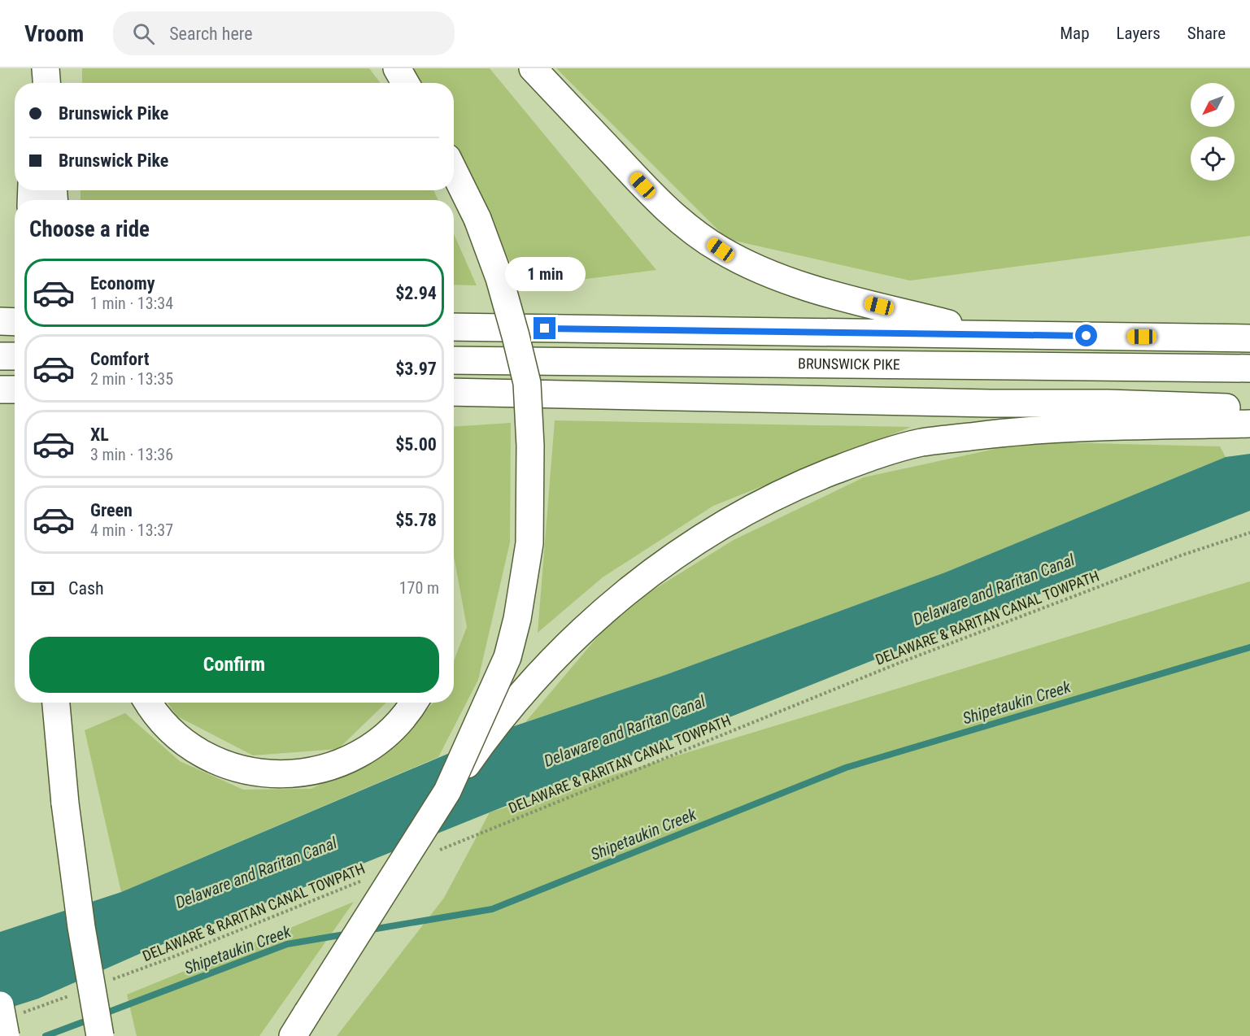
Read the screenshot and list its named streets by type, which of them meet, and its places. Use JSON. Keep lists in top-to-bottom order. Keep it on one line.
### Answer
{"streets":{"highway":["BRUNSWICK PIKE"],"path":["DELAWARE & RARITAN CANAL TOWPATH"]},"water":["Delaware and Raritan Canal","Shipetaukin Creek"],"north":"bottom left","page":{"header":"Vroom","search":"Search here","nav":["Map","Layers","Share"],"banner":["Brunswick Pike","Brunswick Pike"],"heading":"Choose a ride","bubble":"1 min","list":[{"name":"Economy","note":"1 min · 13:34","value":"$2.94"},{"name":"Comfort","note":"2 min · 13:35","value":"$3.97"},{"name":"XL","note":"3 min · 13:36","value":"$5.00"},{"name":"Green","note":"4 min · 13:37","value":"$5.78"}],"pay":["Cash","170 m"],"buttons":"Confirm"}}
